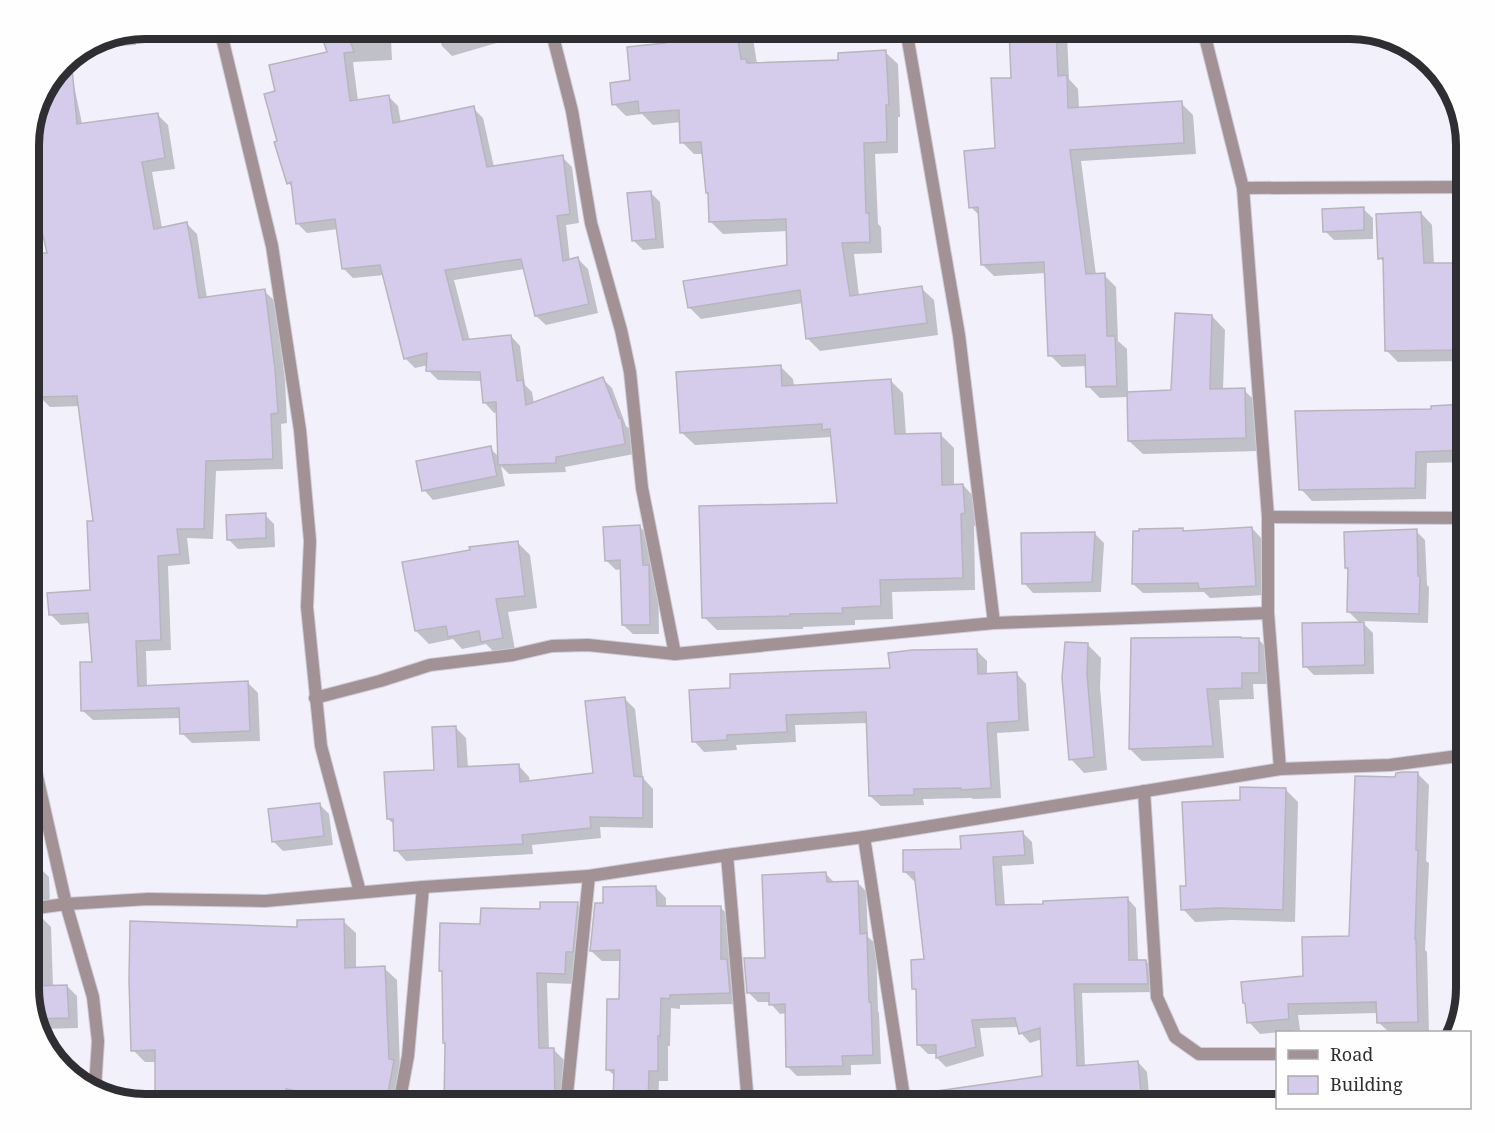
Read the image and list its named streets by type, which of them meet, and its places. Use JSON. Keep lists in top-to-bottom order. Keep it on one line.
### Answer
{"legend":["Road","Building"]}
